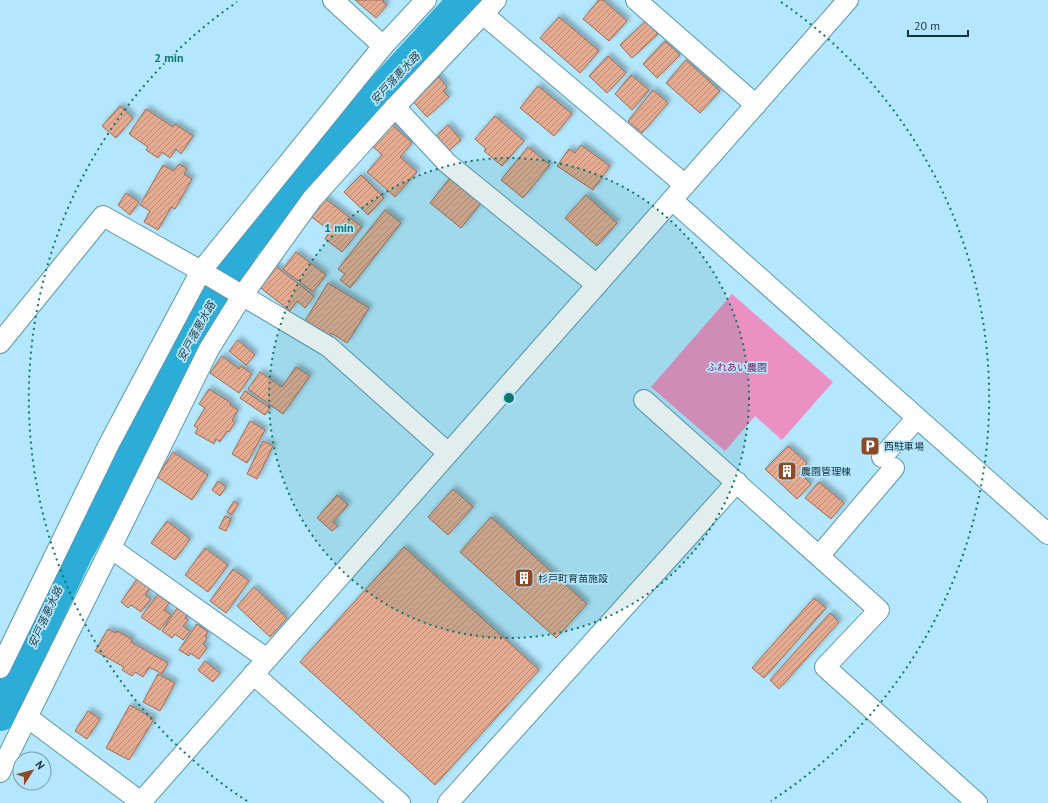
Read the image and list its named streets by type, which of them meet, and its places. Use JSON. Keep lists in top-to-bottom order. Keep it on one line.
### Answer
{"water":["安戸落悪水路"],"parks":["ふれあい農園"],"places":{"parking":["西駐車場"],"building":["農園管理棟","杉戸町育苗施設"]},"scale_bar":"20 m","north":"top right","rings":["2 min","1 min"]}
